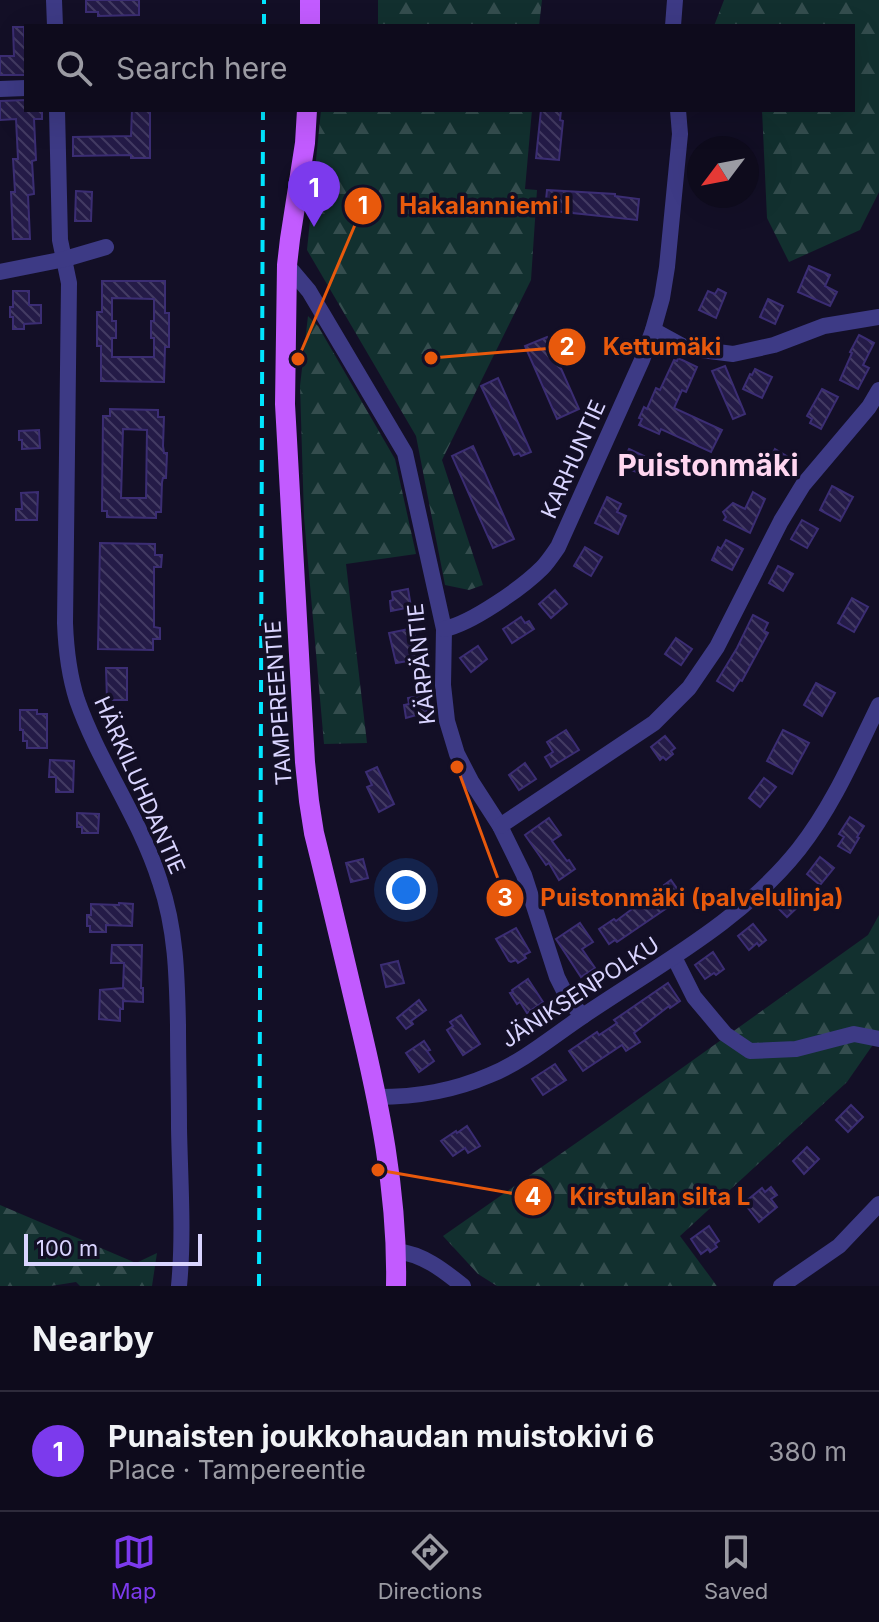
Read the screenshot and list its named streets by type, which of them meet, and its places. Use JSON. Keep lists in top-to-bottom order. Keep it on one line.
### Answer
{"streets":{"main road":["TAMPEREENTIE"],"street":["KARHUNTIE","KÄRPÄNTIE","HÄRKILUHDANTIE","JÄNIKSENPOLKU"]},"crossings":[["KARHUNTIE","KÄRPÄNTIE"],["KÄRPÄNTIE","TAMPEREENTIE"],["KÄRPÄNTIE","JÄNIKSENPOLKU"],["TAMPEREENTIE","JÄNIKSENPOLKU"]],"districts":["Puistonmäki"],"places":["Kettumäki","Hakalanniemi I","Puistonmäki (palvelulinja)","Kirstulan silta L"],"scale_bar":"100 m","north":"bottom left","page":{"search":"Search here","pins":"1","scale":"100 m","heading":"Nearby","list":[{"mark":"1","name":"Punaisten joukkohaudan muistokivi 6","note":"Place · Tampereentie","value":"380 m"}],"nav":["Map","Directions","Saved"]}}
